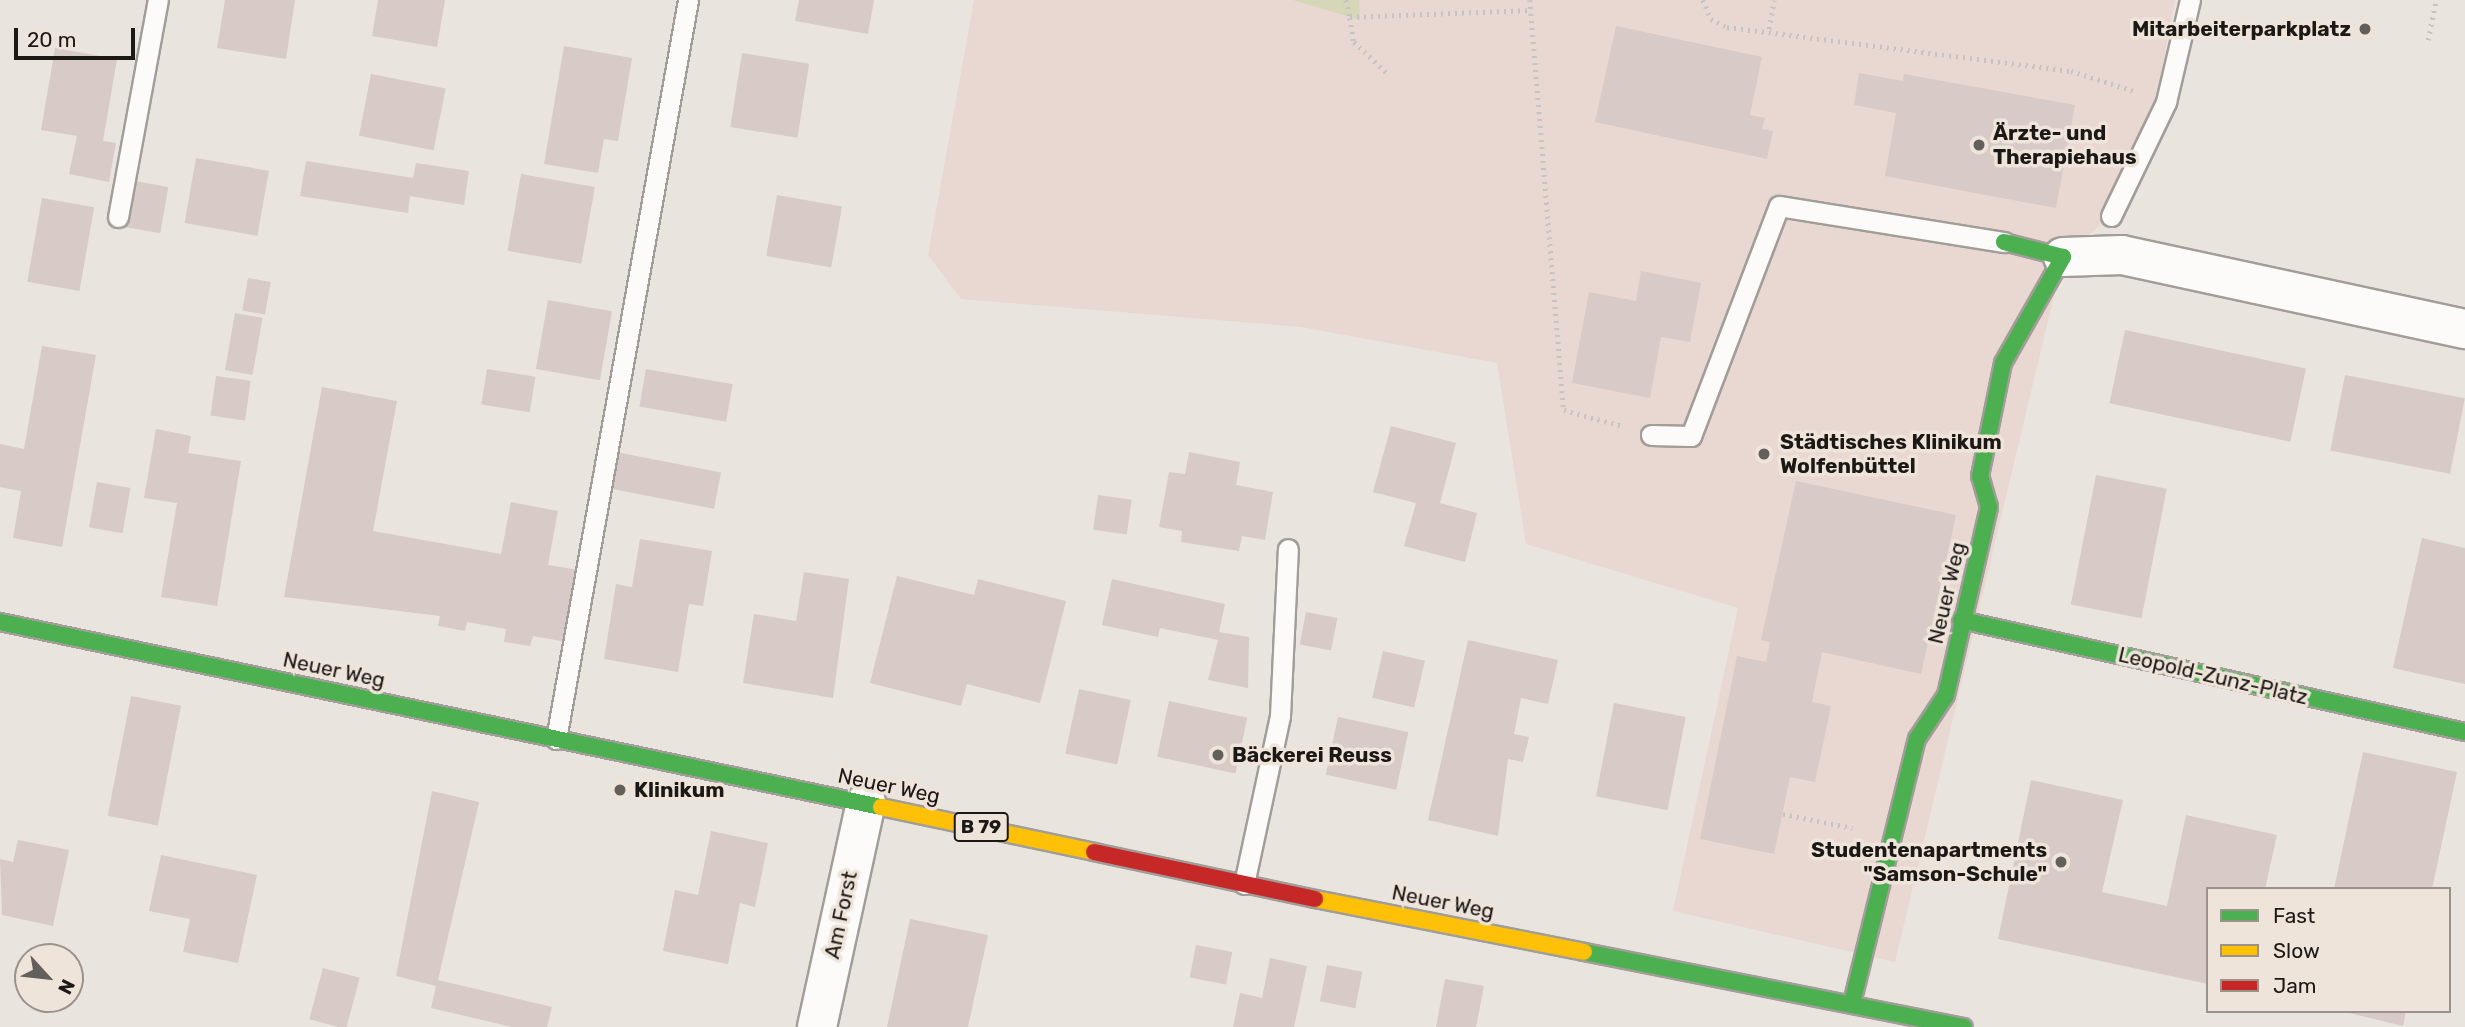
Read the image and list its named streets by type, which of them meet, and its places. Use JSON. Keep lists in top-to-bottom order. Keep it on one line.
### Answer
{"streets":{"main road":["Neuer Weg","Leopold-Zunz-Platz","B 79"],"street":["Am Forst"]},"crossings":[["Neuer Weg","Leopold-Zunz-Platz"],["Neuer Weg","Am Forst"]],"places":["Mitarbeiterparkplatz","Ärzte- und Therapiehaus","Städtisches Klinikum Wolfenbüttel","Bäckerei Reuss","Klinikum","Studentenapartments \"Samson-Schule\""],"legend":["Fast","Slow","Jam"],"scale_bar":"20 m","north":"bottom right"}
